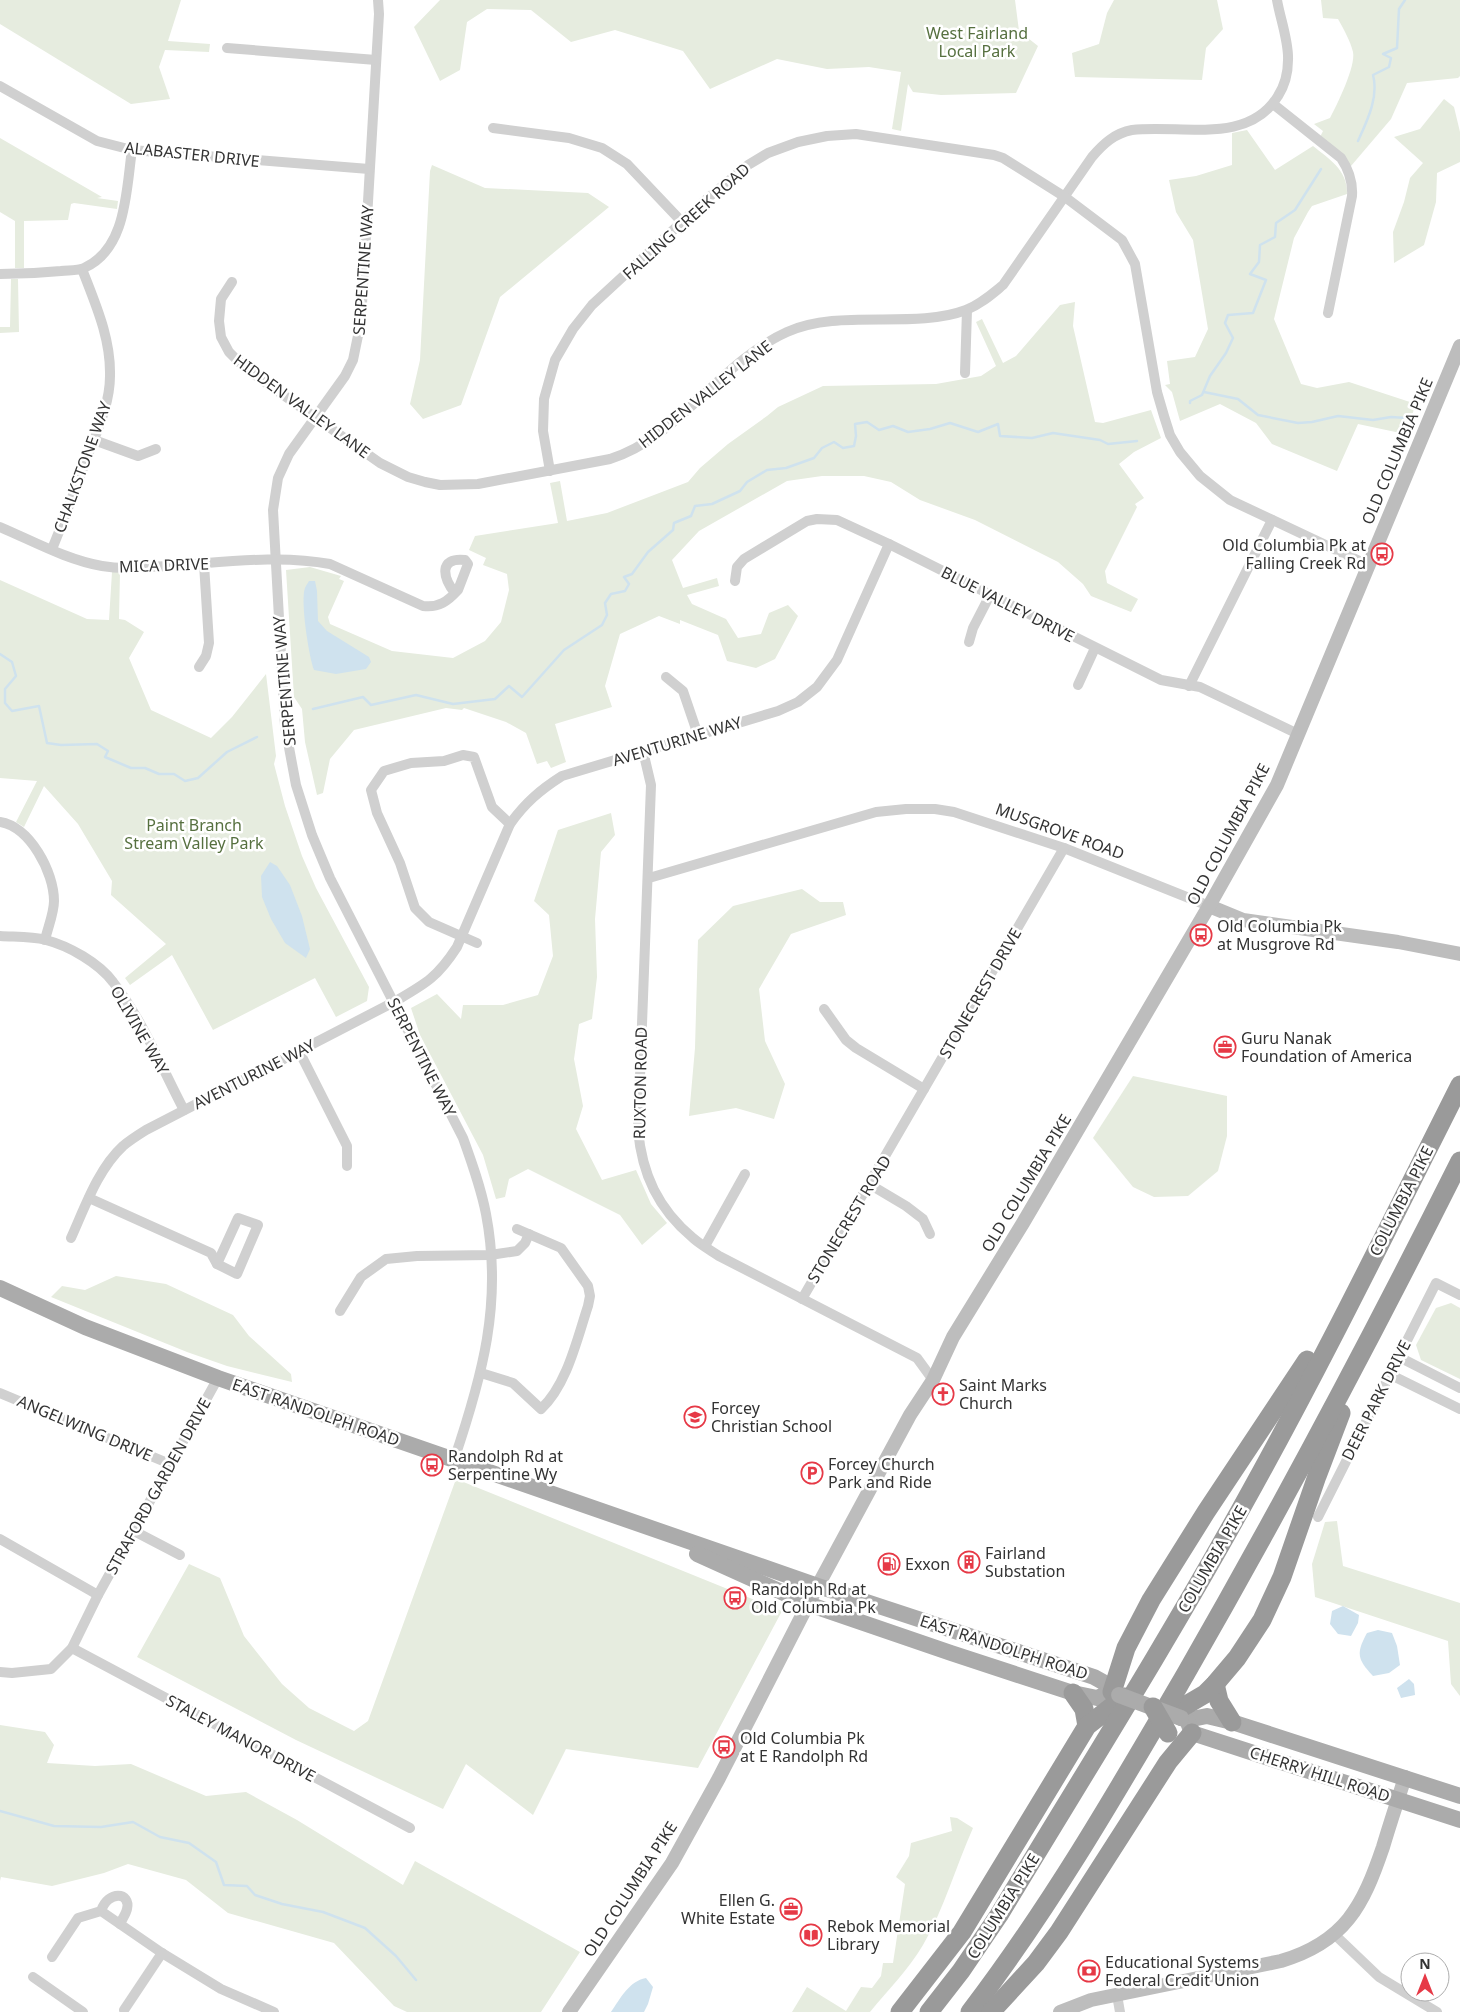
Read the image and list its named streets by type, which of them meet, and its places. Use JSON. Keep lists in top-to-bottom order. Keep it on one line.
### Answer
{"streets":{"highway":["COLUMBIA PIKE"],"main road":["OLD COLUMBIA PIKE","MUSGROVE ROAD","EAST RANDOLPH ROAD","CHERRY HILL ROAD"],"street":["ALABASTER DRIVE","FALLING CREEK ROAD","SERPENTINE WAY","HIDDEN VALLEY LANE","CHALKSTONE WAY","MICA DRIVE","BLUE VALLEY DRIVE","AVENTURINE WAY","STONECREST DRIVE","OLIVINE WAY","RUXTON ROAD","STONECREST ROAD","DEER PARK DRIVE","ANGELWING DRIVE","STRAFORD GARDEN DRIVE","STALEY MANOR DRIVE"]},"crossings":[["ALABASTER DRIVE","SERPENTINE WAY"],["FALLING CREEK ROAD","HIDDEN VALLEY LANE"],["FALLING CREEK ROAD","OLD COLUMBIA PIKE"],["SERPENTINE WAY","HIDDEN VALLEY LANE"],["SERPENTINE WAY","MICA DRIVE"],["SERPENTINE WAY","AVENTURINE WAY"],["SERPENTINE WAY","EAST RANDOLPH ROAD"],["OLD COLUMBIA PIKE","BLUE VALLEY DRIVE"],["OLD COLUMBIA PIKE","MUSGROVE ROAD"],["OLD COLUMBIA PIKE","RUXTON ROAD"],["OLD COLUMBIA PIKE","EAST RANDOLPH ROAD"],["CHALKSTONE WAY","MICA DRIVE"],["BLUE VALLEY DRIVE","AVENTURINE WAY"],["AVENTURINE WAY","OLIVINE WAY"],["AVENTURINE WAY","RUXTON ROAD"],["MUSGROVE ROAD","STONECREST DRIVE"],["MUSGROVE ROAD","RUXTON ROAD"],["STONECREST DRIVE","STONECREST ROAD"],["RUXTON ROAD","STONECREST ROAD"],["EAST RANDOLPH ROAD","STRAFORD GARDEN DRIVE"],["ANGELWING DRIVE","STRAFORD GARDEN DRIVE"],["STRAFORD GARDEN DRIVE","STALEY MANOR DRIVE"]],"parks":["West Fairland Local Park","Paint Branch Stream Valley Park"],"places":{"bus stop":["Old Columbia Pk at Falling Creek Rd","Old Columbia Pk at Musgrove Rd","Randolph Rd at Serpentine Wy","Randolph Rd at Old Columbia Pk","Old Columbia Pk at E Randolph Rd"],"office":["Guru Nanak Foundation of America","Ellen G. White Estate"],"church":["Saint Marks Church"],"school or university":["Forcey Christian School"],"parking":["Forcey Church Park and Ride"],"building":["Fairland Substation"],"fuel station":["Exxon"],"library":["Rebok Memorial Library"],"bank":["Educational Systems Federal Credit Union"]},"north":"top"}
